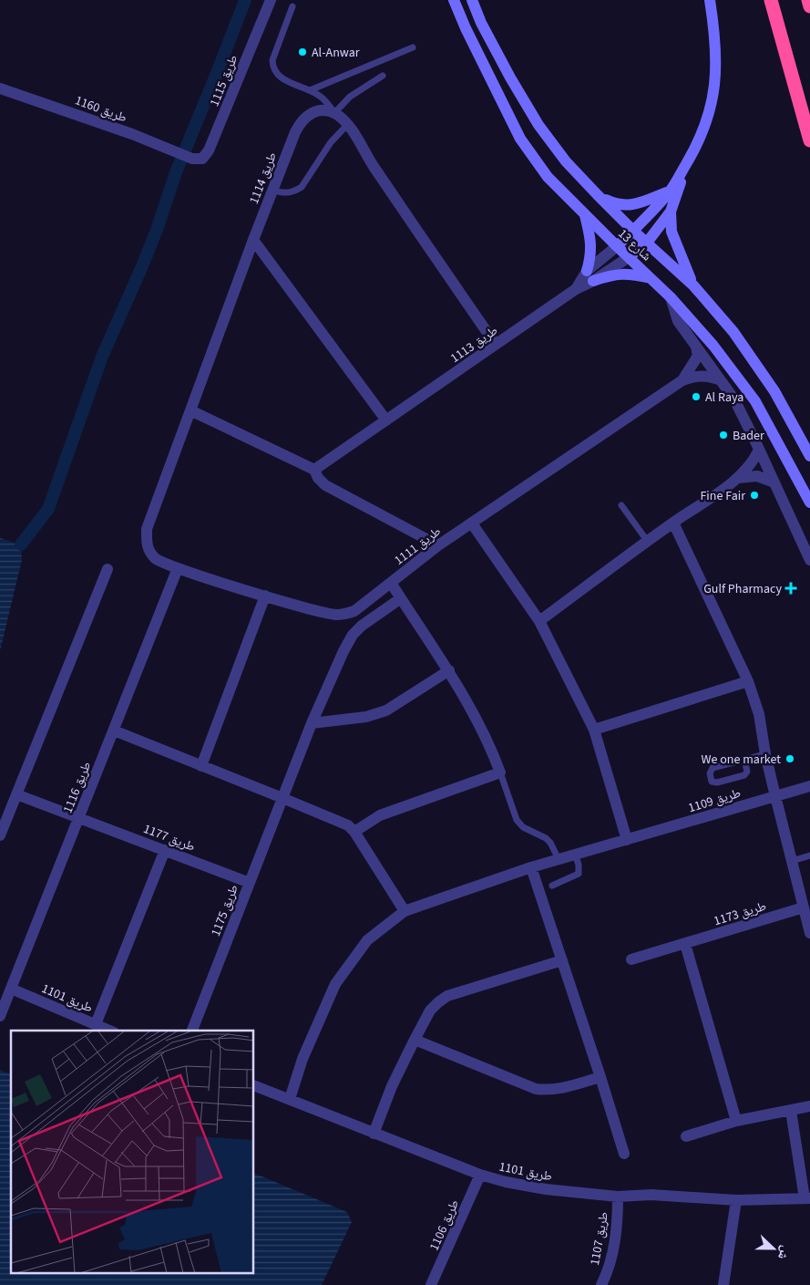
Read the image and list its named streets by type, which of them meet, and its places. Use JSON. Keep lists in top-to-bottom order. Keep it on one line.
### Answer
{"streets":{"street":["طريق 1115","طريق 1160","طريق 1114","شارع 13","طريق 1113","طريق 1111","طريق 1116","طريق 1109","طريق 1177","طريق 1175","طريق 1173","طريق 1101","طريق 1106","طريق 1107"]},"crossings":[["طريق 1115","طريق 1160"],["طريق 1114","طريق 1111"],["شارع 13","طريق 1113"],["طريق 1111","طريق 1116"],["طريق 1116","طريق 1177"],["طريق 1116","طريق 1101"],["طريق 1109","طريق 1101"],["طريق 1177","طريق 1175"],["طريق 1101","طريق 1106"],["طريق 1101","طريق 1107"]],"places":{"other":["Al-Anwar","Al Raya","Bader","Fine Fair","We one market"],"health":["Gulf Pharmacy"]},"north":"right"}
